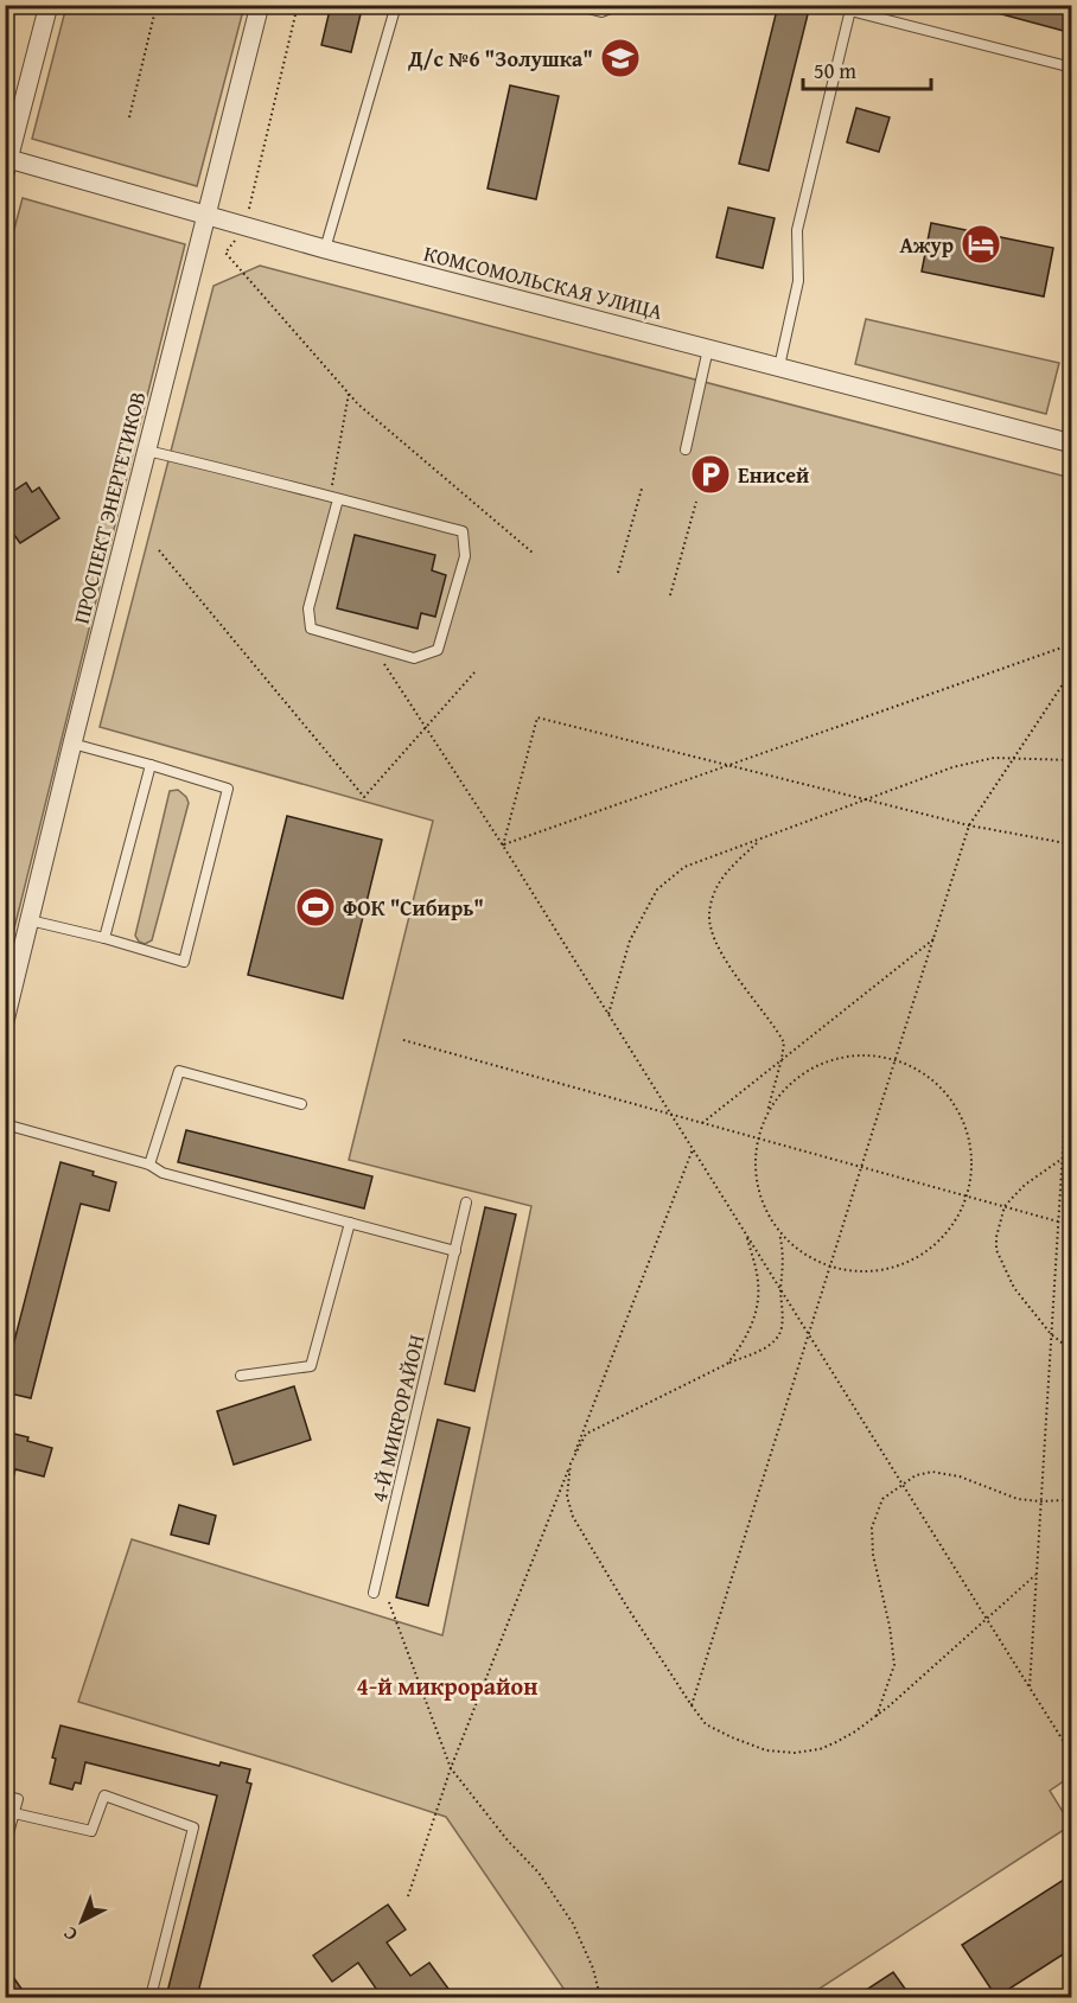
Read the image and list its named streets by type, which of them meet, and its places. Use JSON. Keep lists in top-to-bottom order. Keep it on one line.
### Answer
{"streets":{"street":["КОМСОМОЛЬСКАЯ УЛИЦА","ПРОСПЕКТ ЭНЕРГЕТИКОВ"],"lane":["4-Й МИКРОРАЙОН"]},"crossings":[["КОМСОМОЛЬСКАЯ УЛИЦА","ПРОСПЕКТ ЭНЕРГЕТИКОВ"]],"districts":["4-й микрорайон"],"places":{"school or university":["Д/с №6 \"Золушка\""],"hotel":["Ажур"],"parking":["Енисей"],"sports":["ФОК \"Сибирь\""]},"scale_bar":"50 m","north":"bottom left"}
